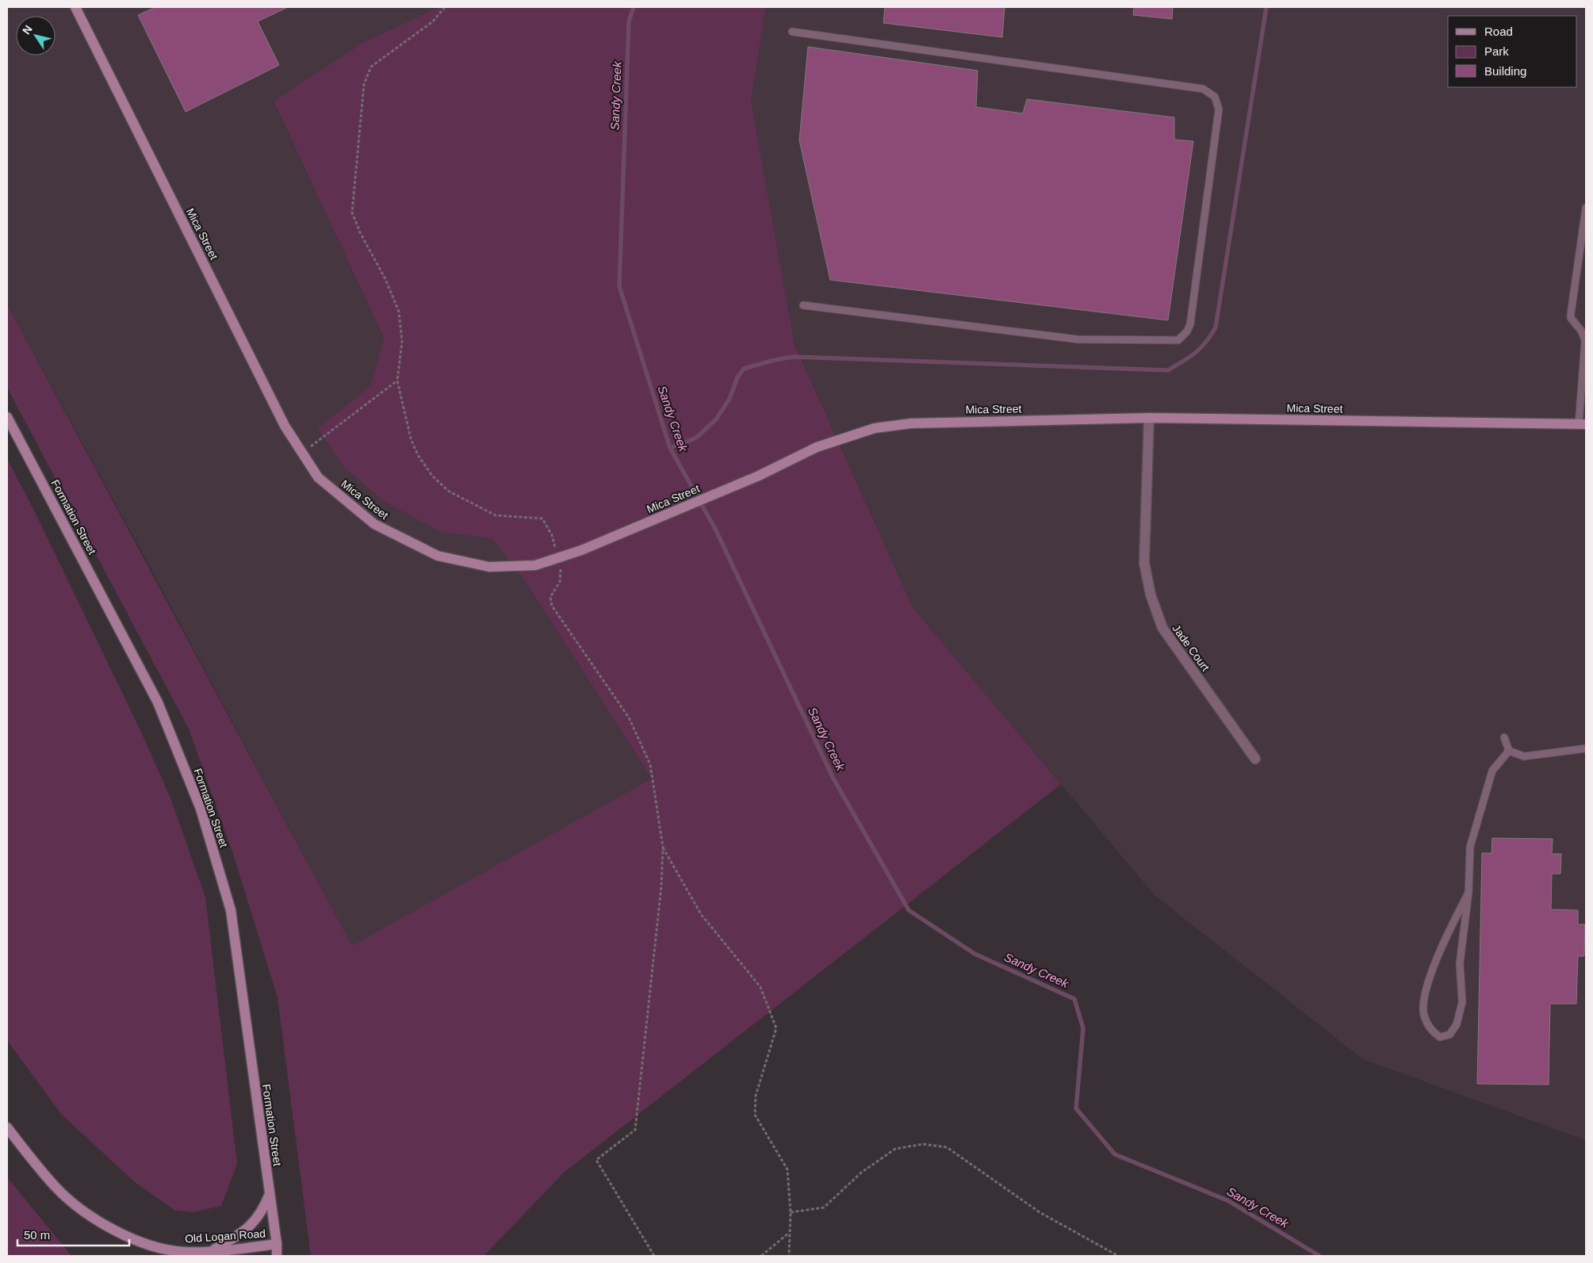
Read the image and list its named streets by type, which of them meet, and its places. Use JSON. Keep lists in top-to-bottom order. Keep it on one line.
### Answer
{"streets":{"street":["Mica Street","Formation Street","Jade Court","Old Logan Road"]},"crossings":[["Mica Street","Jade Court"],["Formation Street","Old Logan Road"]],"water":["Sandy Creek"],"legend":["Road","Park","Building"],"scale_bar":"50 m","north":"top left"}
